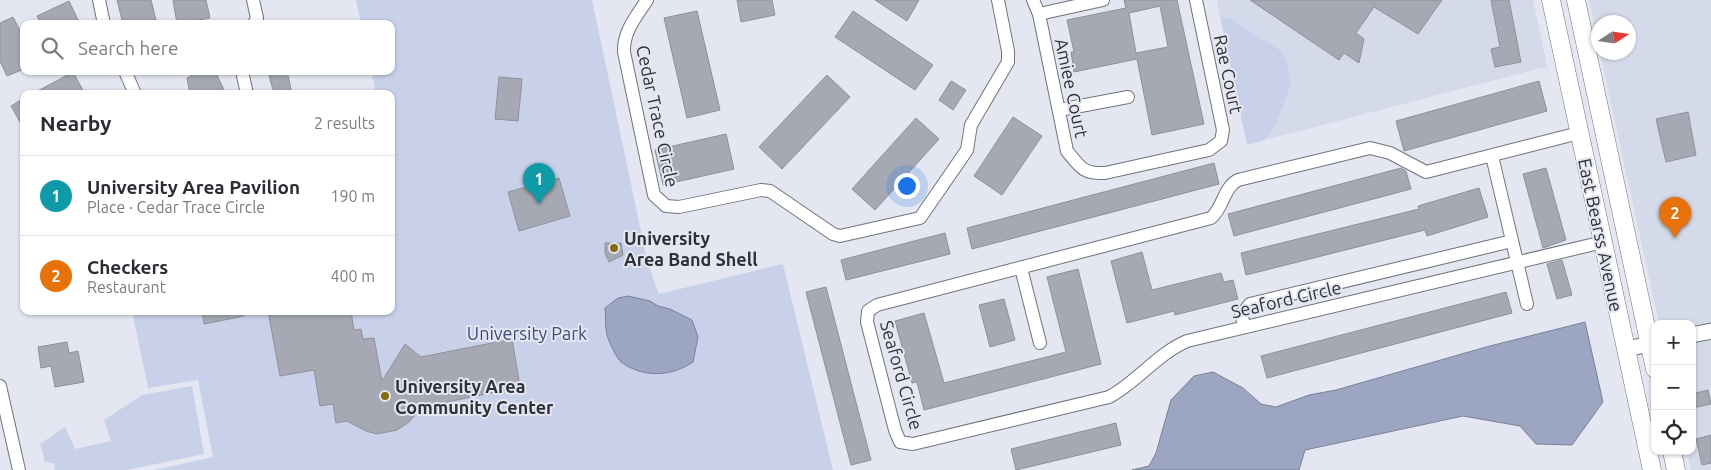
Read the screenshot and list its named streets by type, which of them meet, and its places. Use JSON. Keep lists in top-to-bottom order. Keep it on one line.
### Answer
{"streets":{"main road":["East Bearss Avenue"],"street":["Rae Court","Amiee Court","Cedar Trace Circle","Seaford Circle"]},"crossings":[["Rae Court","Amiee Court"],["East Bearss Avenue","Seaford Circle"]],"parks":["University Park"],"places":["University Area Band Shell","University Area Community Center"],"north":"right","page":{"search":"Search here","heading":["Nearby","2 results"],"list":[{"mark":"1","name":"University Area Pavilion","note":"Place · Cedar Trace Circle","value":"190 m"},{"mark":"2","name":"Checkers","note":"Restaurant","value":"400 m"}],"pins":["1","2"],"map_buttons":["+","−"]}}
